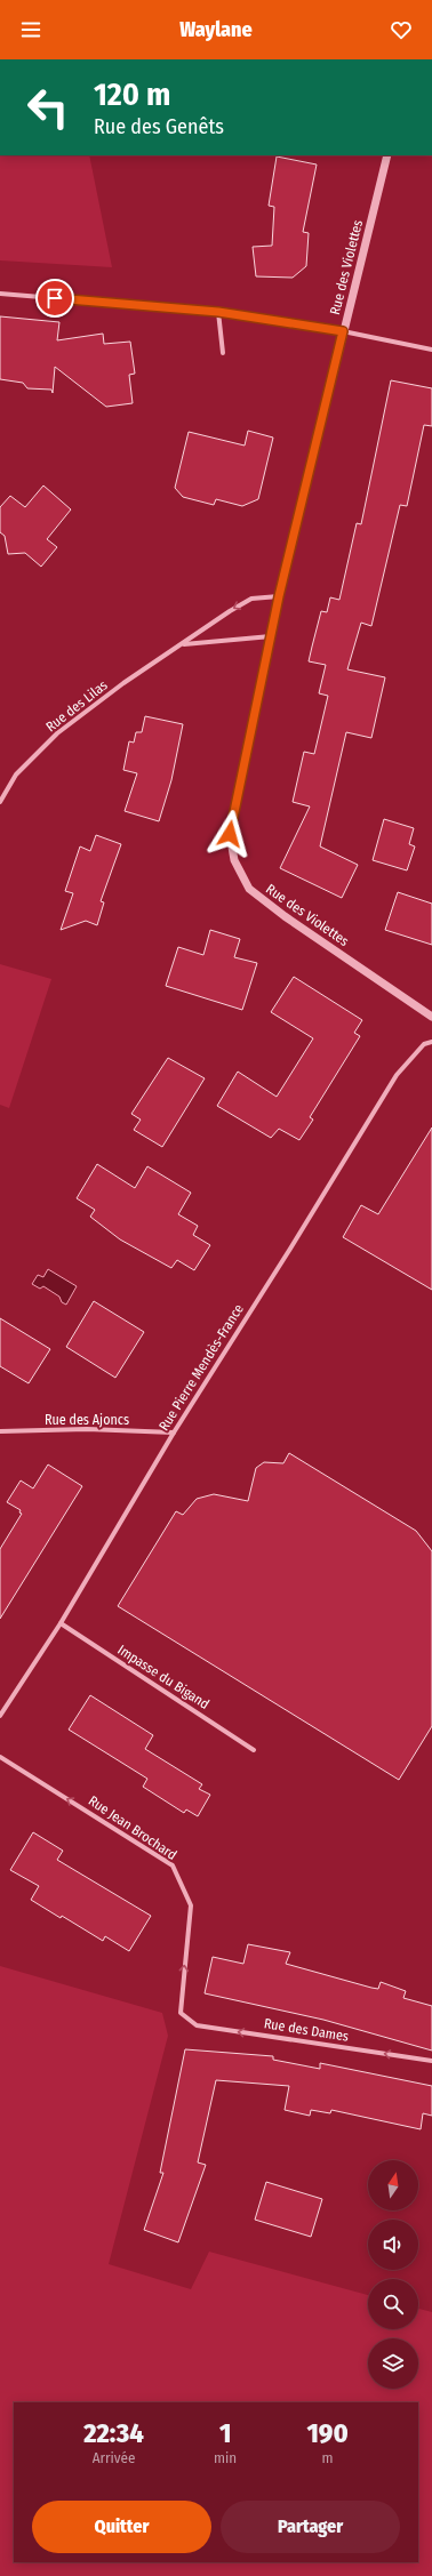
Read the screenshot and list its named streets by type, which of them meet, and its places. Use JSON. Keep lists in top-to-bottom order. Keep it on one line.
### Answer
{"streets":{"street":["Rue des Violettes","Rue des Lilas","Rue Pierre Mendès-France","Rue des Ajoncs","Impasse du Bigand","Rue Jean Brochard","Rue des Dames"]},"crossings":[["Rue des Violettes","Rue des Lilas"],["Rue Pierre Mendès-France","Rue des Ajoncs"],["Rue Pierre Mendès-France","Impasse du Bigand"],["Rue Jean Brochard","Rue des Dames"]],"one_way":["Rue Jean Brochard","Rue des Dames"],"north":"top","page":{"header":"Waylane","turn":["120 m","Rue des Genêts"],"eta":["22:34","Arrivée","1","min","190","m"],"buttons":["Quitter","Partager"]}}
